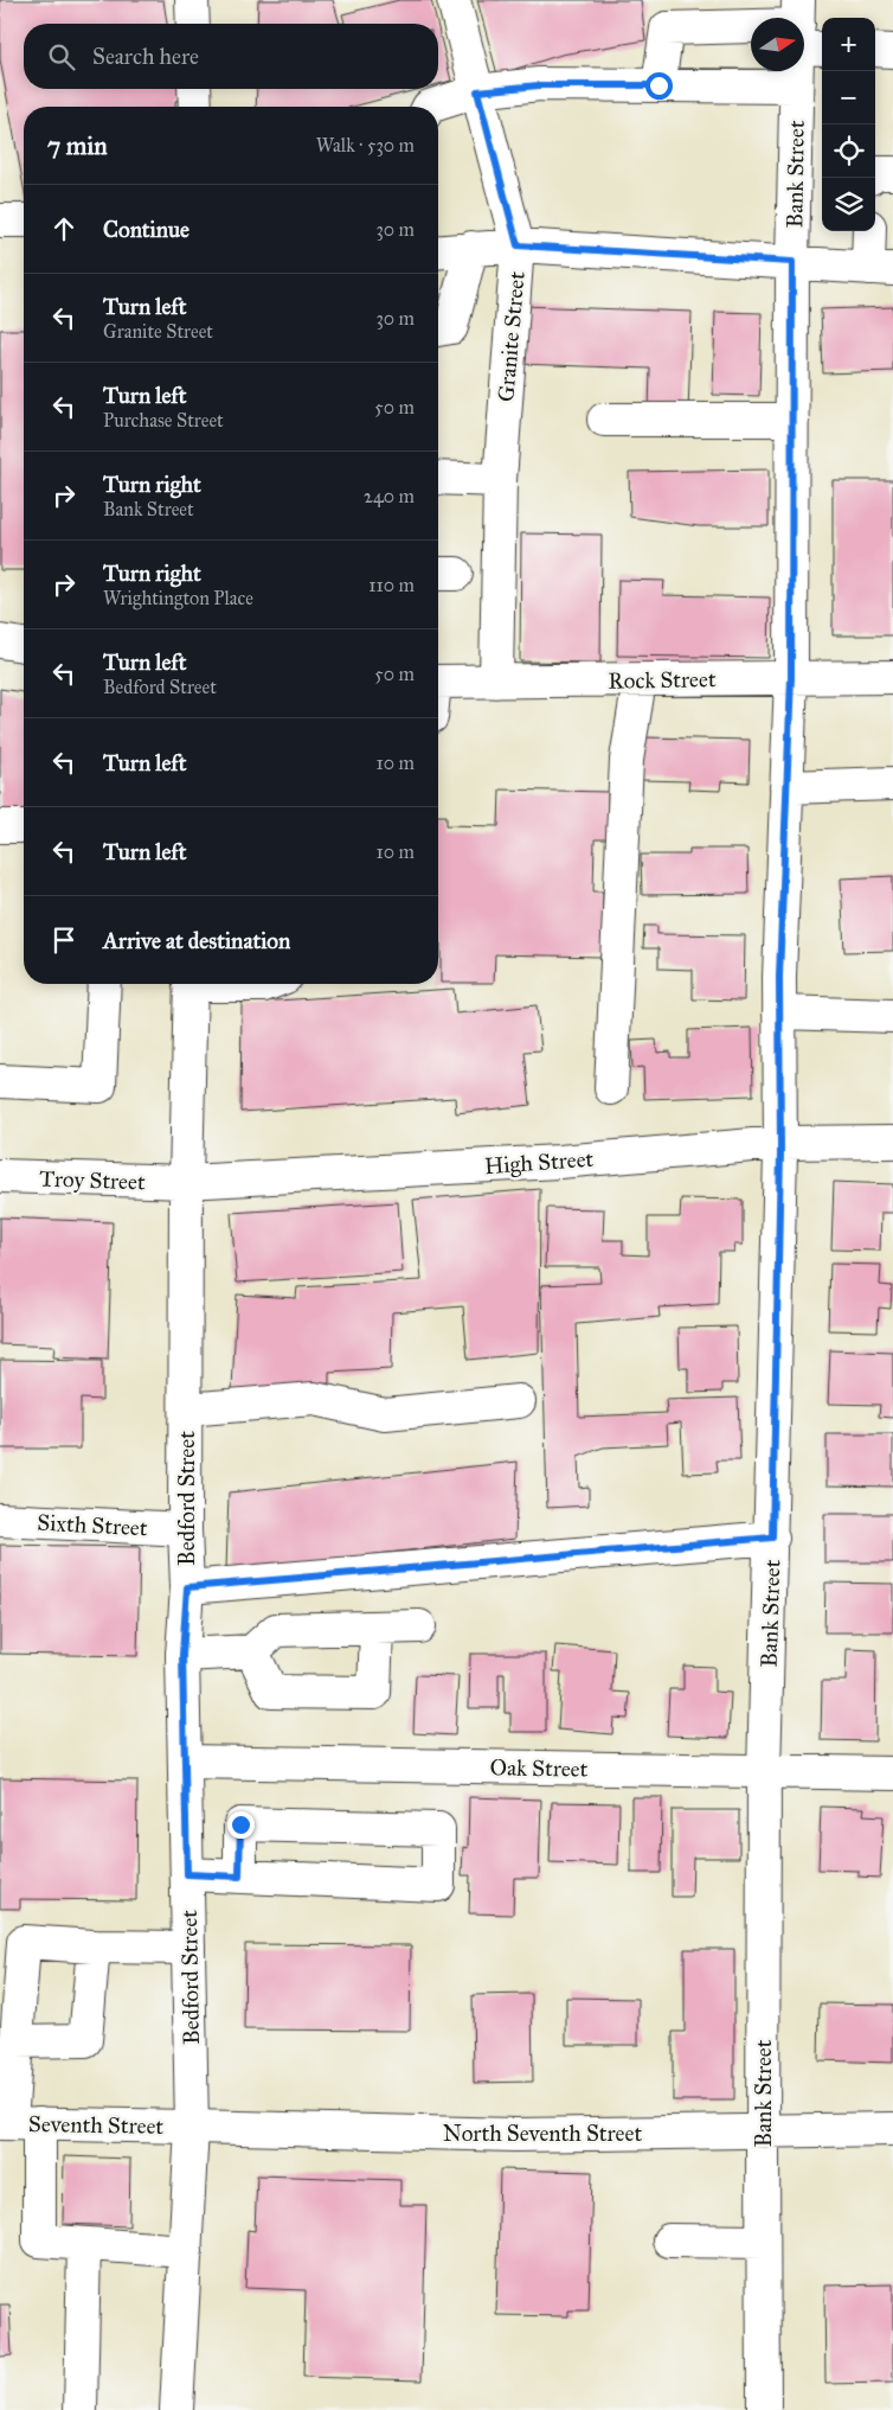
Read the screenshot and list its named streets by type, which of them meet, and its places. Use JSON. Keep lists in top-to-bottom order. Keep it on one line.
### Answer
{"streets":{"street":["Bank Street","Granite Street","Rock Street","High Street","Troy Street","Bedford Street","Sixth Street","Oak Street","Seventh Street","North Seventh Street"]},"crossings":[["Bank Street","Rock Street"],["Bank Street","High Street"],["Bank Street","Oak Street"],["Bank Street","North Seventh Street"],["Granite Street","Rock Street"],["High Street","Troy Street"],["High Street","Bedford Street"],["Troy Street","Bedford Street"],["Bedford Street","Sixth Street"],["Bedford Street","Oak Street"],["Bedford Street","Seventh Street"],["Bedford Street","North Seventh Street"],["Seventh Street","North Seventh Street"]],"north":"right","page":{"map_buttons":["+","−"],"search":"Search here","heading":["7 min","Walk · 530 m"],"list":[["Continue","30 m"],["Turn left","Granite Street","30 m"],["Turn left","Purchase Street","50 m"],["Turn right","Bank Street","240 m"],["Turn right","Wrightington Place","110 m"],["Turn left","Bedford Street","50 m"],["Turn left","10 m"],["Turn left","10 m"],"Arrive at destination"]}}
